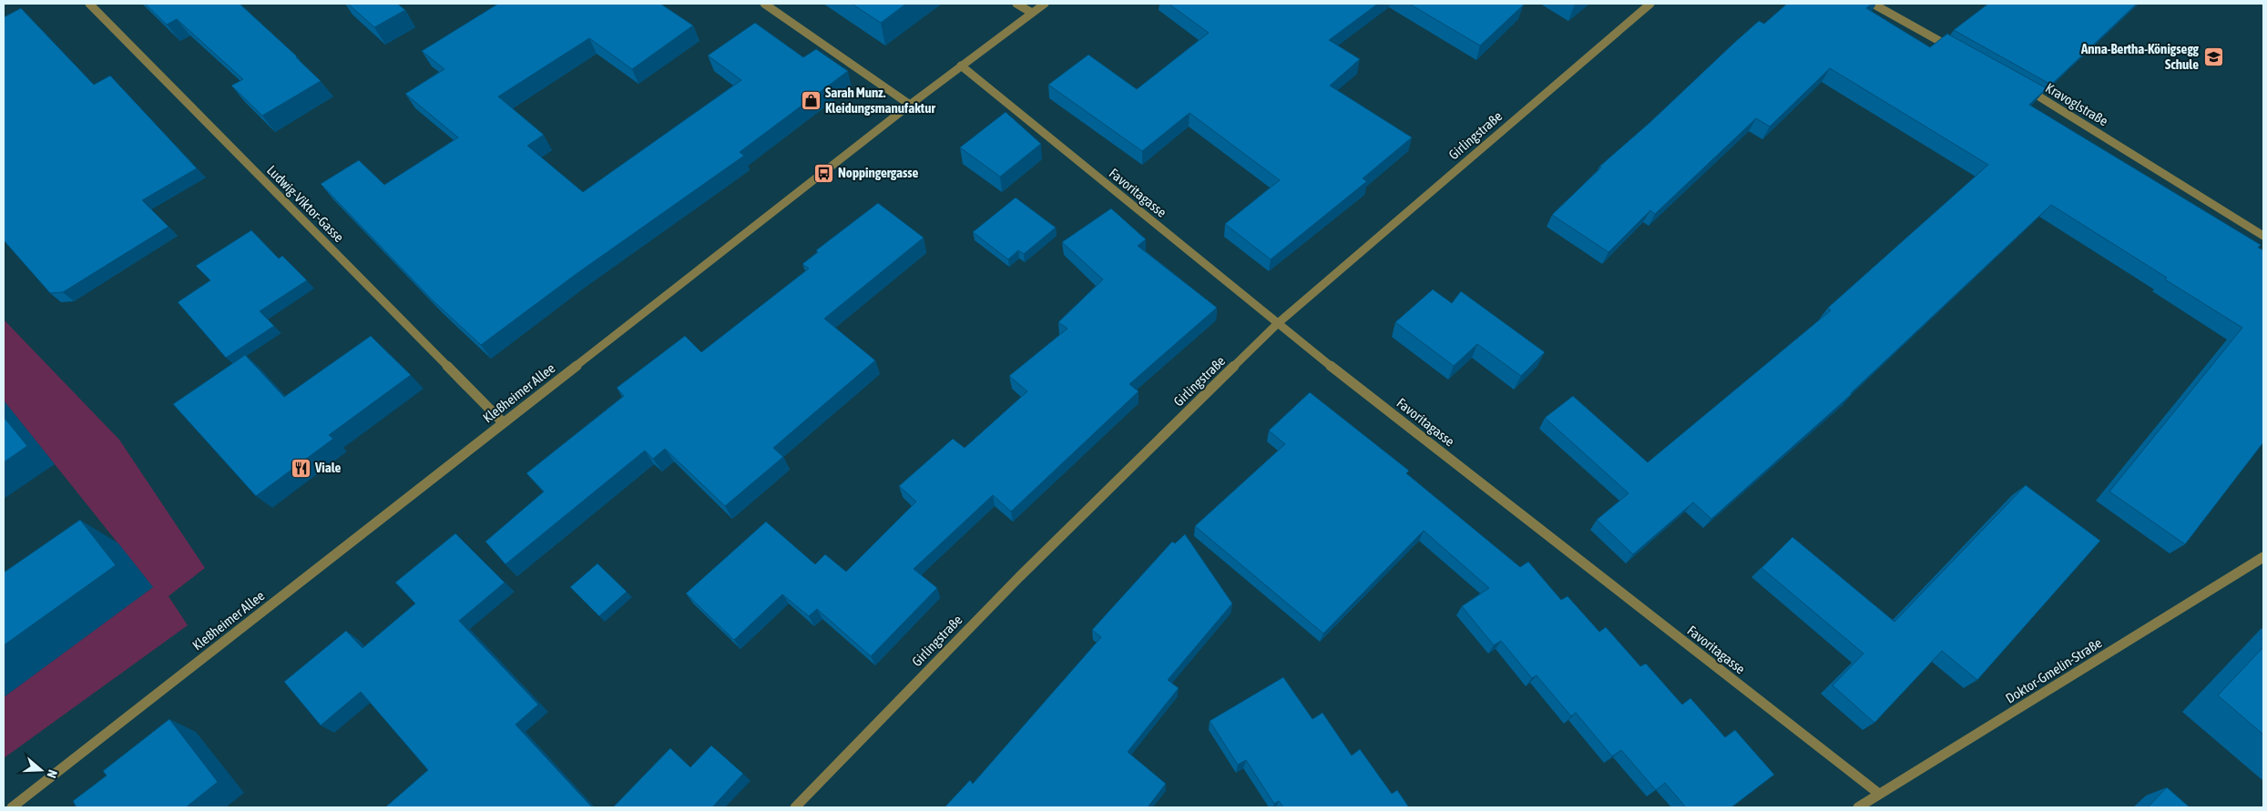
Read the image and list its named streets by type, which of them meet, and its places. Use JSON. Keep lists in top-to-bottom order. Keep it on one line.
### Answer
{"streets":{"street":["Kravoglstraße","Girlingstraße","Favoritagasse","Ludwig-Viktor-Gasse","Kleßheimer Allee","Doktor-Gmelin-Straße"]},"crossings":[["Girlingstraße","Favoritagasse"],["Favoritagasse","Kleßheimer Allee"],["Favoritagasse","Doktor-Gmelin-Straße"],["Ludwig-Viktor-Gasse","Kleßheimer Allee"]],"places":{"school or university":["Anna-Bertha-Königsegg Schule"],"shop":["Sarah Munz. Kleidungsmanufaktur"],"bus stop":["Noppingergasse"],"restaurant":["Viale"]},"north":"right"}
